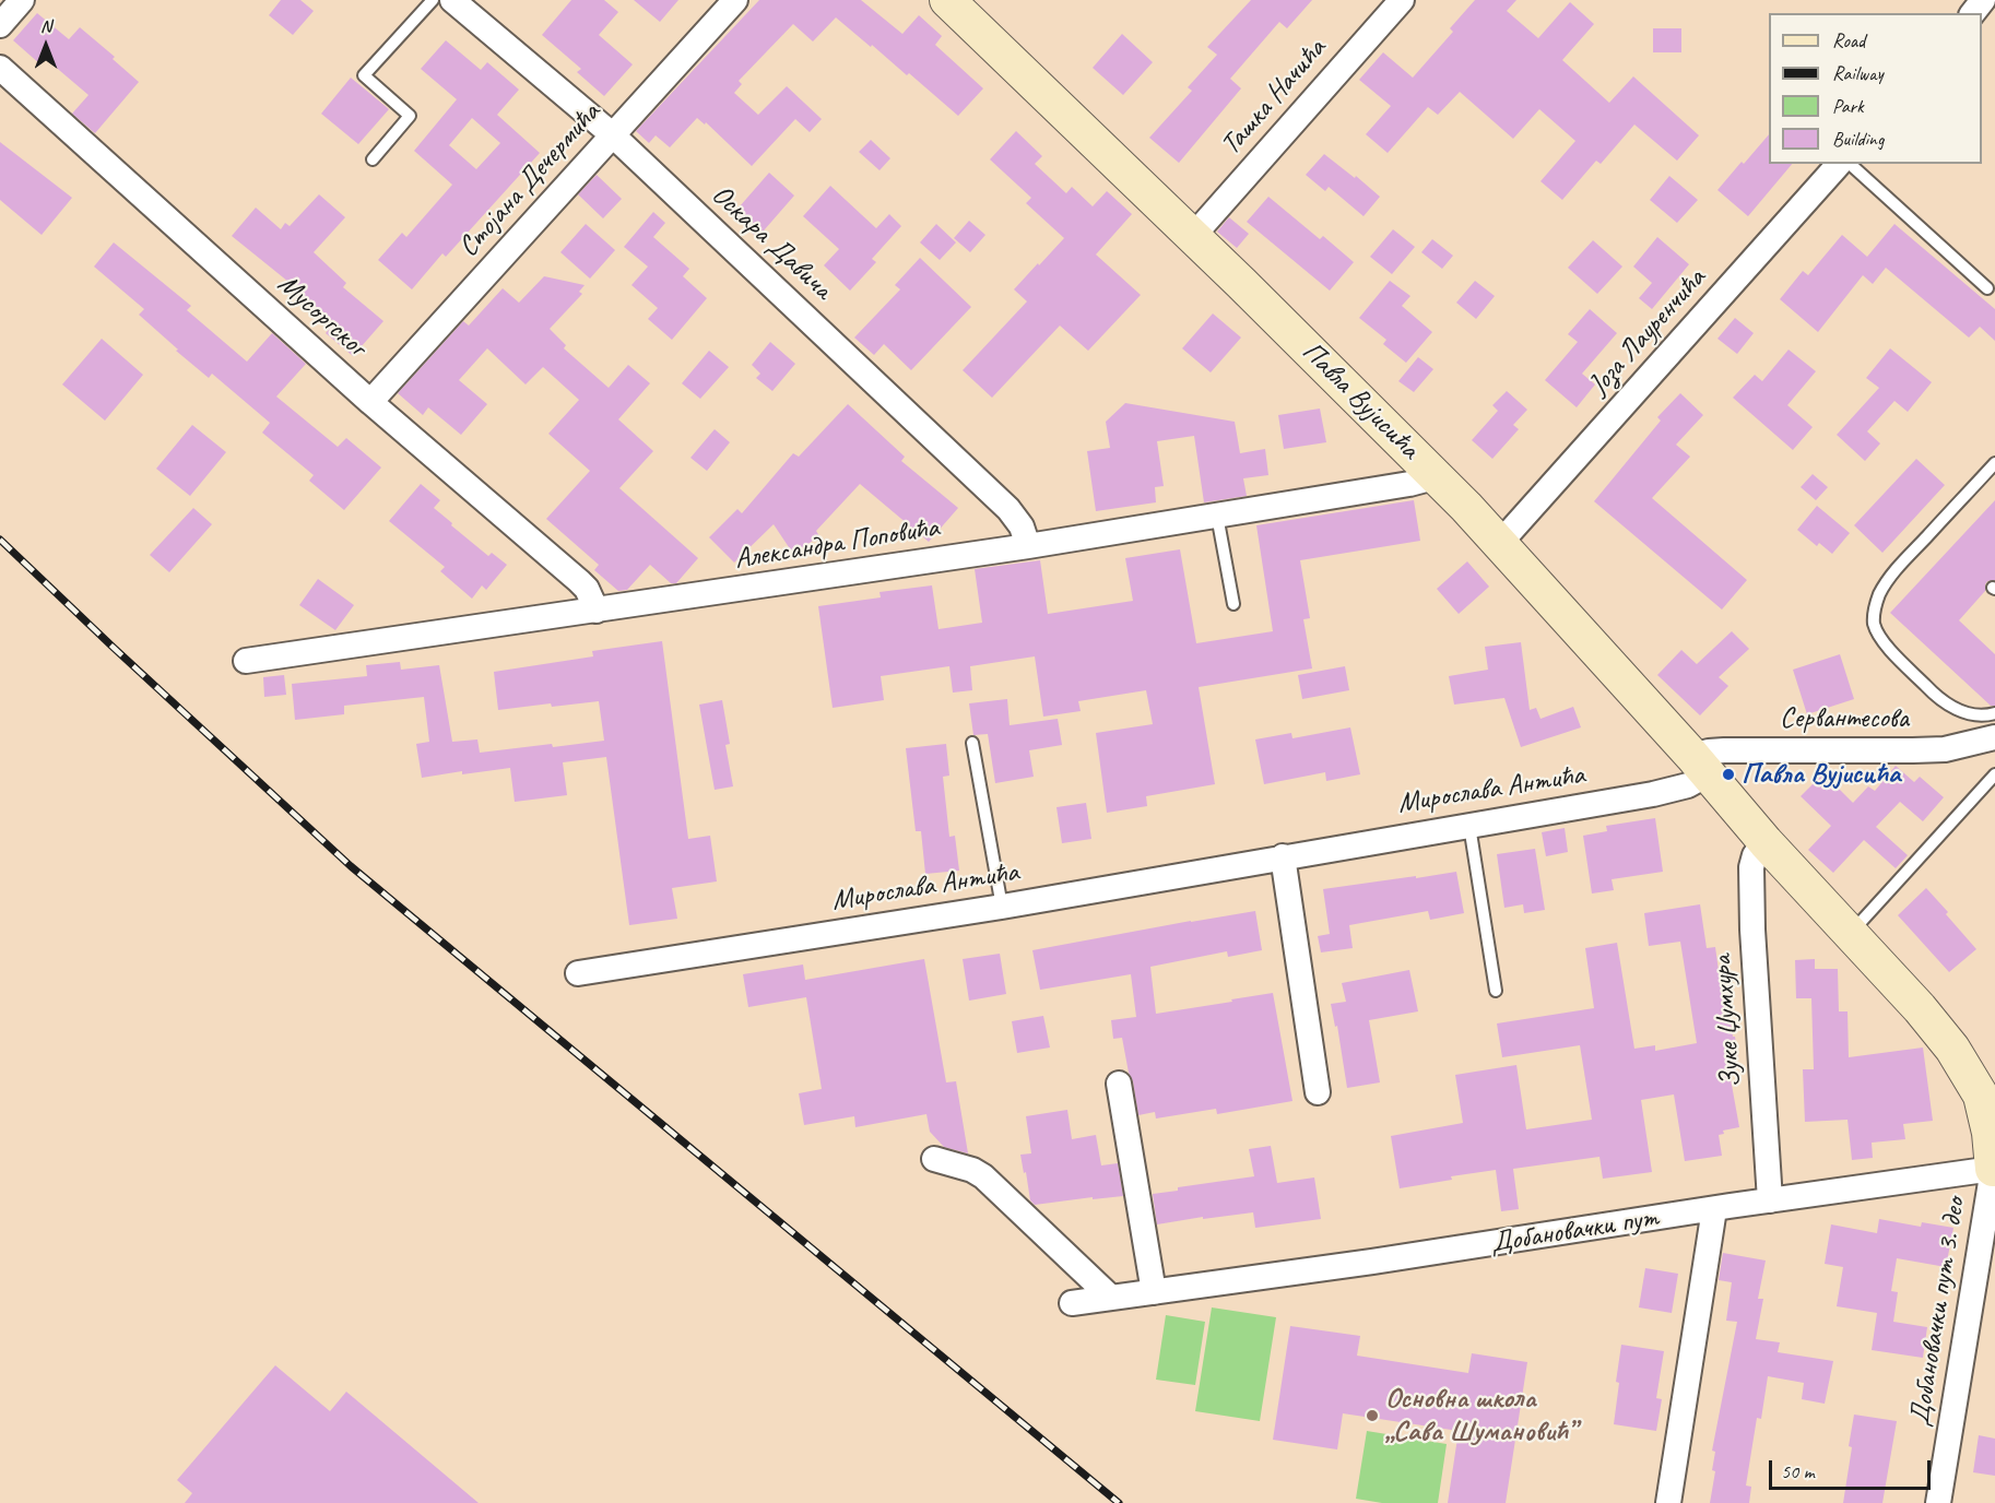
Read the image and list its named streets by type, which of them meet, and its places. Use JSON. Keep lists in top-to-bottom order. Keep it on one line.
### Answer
{"streets":{"street":["Ташка Начића","Стојана Дечермића","Оскара Давича","Мусоргског","Јоза Лауренчића","Павла Вујисића","Александра Поповића","Сервантесова","Мирослава Антића","Зуке Џумхура","Добановачки пут","Добановачки пут 3. део"]},"crossings":[["Ташка Начића","Павла Вујисића"],["Стојана Дечермића","Оскара Давича"],["Стојана Дечермића","Мусоргског"],["Оскара Давича","Александра Поповића"],["Мусоргског","Александра Поповића"],["Јоза Лауренчића","Павла Вујисића"],["Павла Вујисића","Александра Поповића"],["Павла Вујисића","Сервантесова"],["Павла Вујисића","Мирослава Антића"],["Павла Вујисића","Зуке Џумхура"],["Павла Вујисића","Добановачки пут"],["Павла Вујисића","Добановачки пут 3. део"],["Сервантесова","Мирослава Антића"],["Зуке Џумхура","Добановачки пут"],["Добановачки пут","Добановачки пут 3. део"]],"places":["Павла Вујисића","Основна школа „Сава Шумановић”"],"legend":["Road","Railway","Park","Building"],"scale_bar":"50 m","north":"top"}
